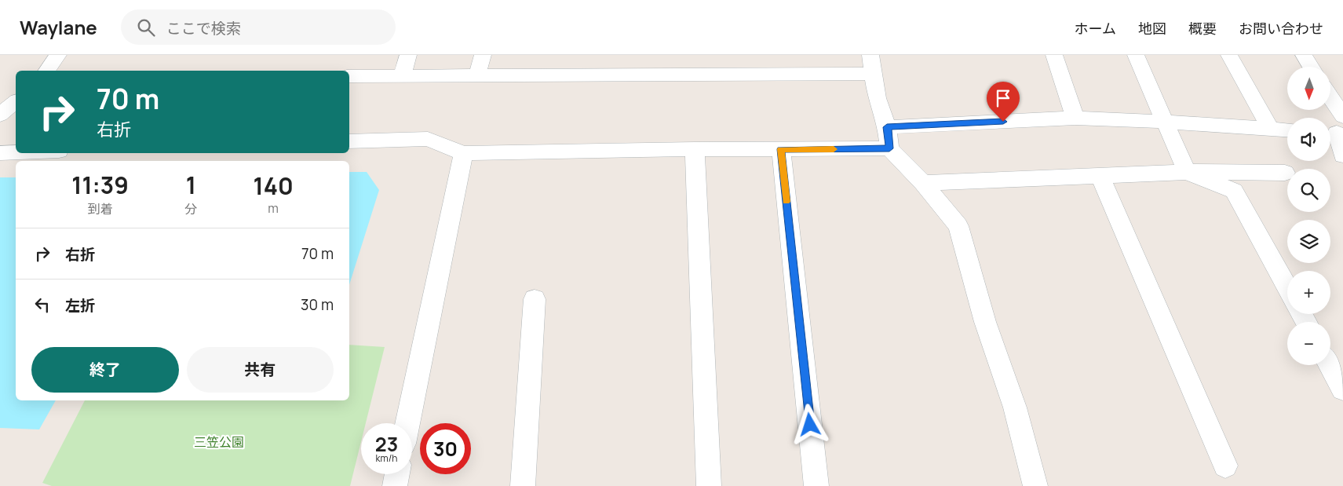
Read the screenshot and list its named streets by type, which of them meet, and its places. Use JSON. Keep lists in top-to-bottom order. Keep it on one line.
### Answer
{"parks":["三笠公園"],"north":"bottom","page":{"header":"Waylane","search":"ここで検索","nav":["ホーム","地図","概要","お問い合わせ"],"map_buttons":["+","−"],"turn":["70 m","右折"],"eta":["11:39","到着","1","分","140","m"],"list":[{"name":"右折","value":"70 m"},{"name":"左折","value":"30 m"}],"buttons":["終了","共有"],"speed":"23 km/h","limit":"30"}}
